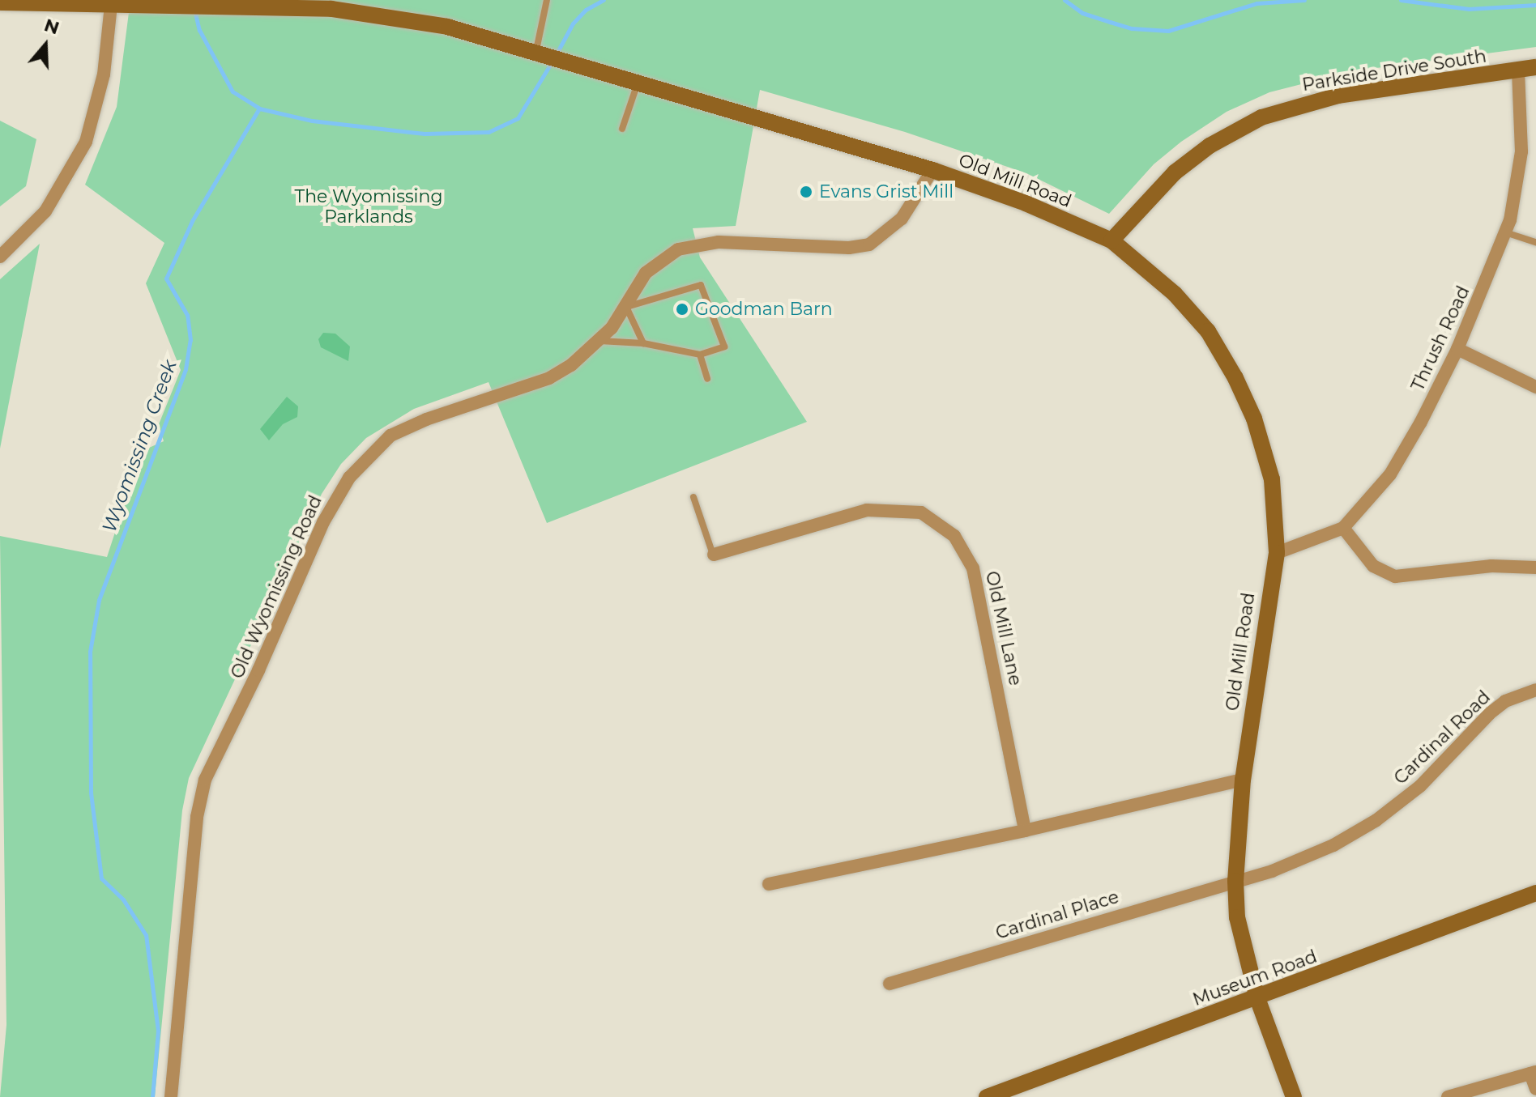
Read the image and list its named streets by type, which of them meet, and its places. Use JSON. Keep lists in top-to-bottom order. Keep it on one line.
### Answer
{"streets":{"street":["Parkside Drive South","Old Mill Road","Thrush Road","Old Wyomissing Road","Old Mill Lane","Cardinal Road","Cardinal Place","Museum Road"]},"crossings":[["Parkside Drive South","Old Mill Road"],["Parkside Drive South","Thrush Road"],["Old Mill Road","Thrush Road"],["Old Mill Road","Old Wyomissing Road"],["Old Mill Road","Cardinal Road"],["Old Mill Road","Cardinal Place"],["Old Mill Road","Museum Road"],["Cardinal Road","Cardinal Place"]],"water":["Wyomissing Creek"],"parks":["The Wyomissing Parklands"],"places":["Evans Grist Mill","Goodman Barn"],"north":"top"}
